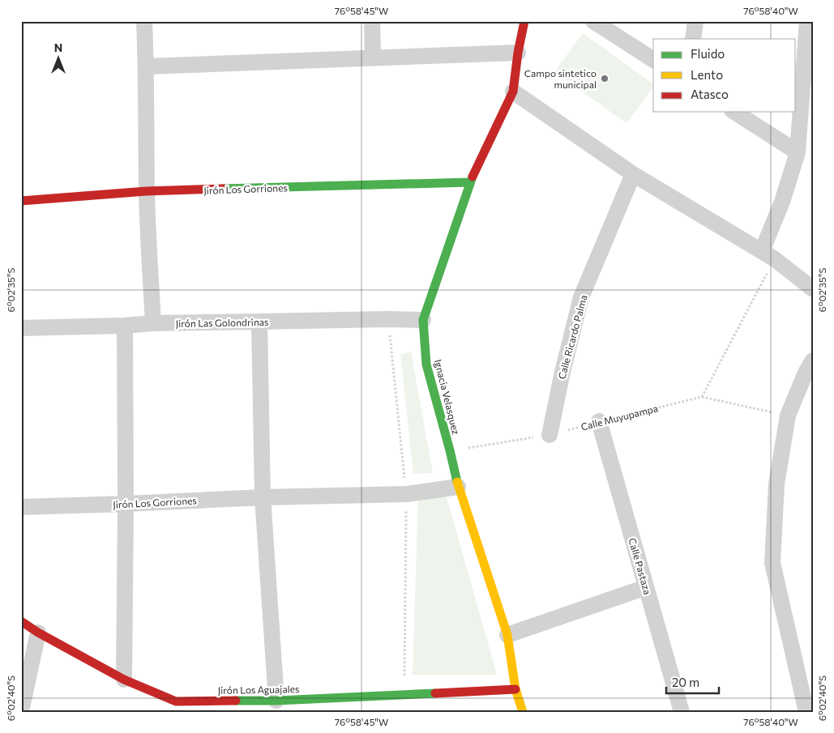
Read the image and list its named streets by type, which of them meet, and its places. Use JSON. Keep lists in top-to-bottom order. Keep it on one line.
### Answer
{"streets":{"street":["Jirón Los Gorriones","Jirón Las Golondrinas","Calle Ricardo Palma","Ignacia Velasquez","Calle Pastaza","Jirón Los Aguajales"],"path":["Calle Muyupampa"]},"crossings":[["Jirón Los Gorriones","Ignacia Velasquez"],["Jirón Las Golondrinas","Ignacia Velasquez"],["Calle Ricardo Palma","Calle Muyupampa"],["Ignacia Velasquez","Calle Muyupampa"],["Ignacia Velasquez","Jirón Los Aguajales"],["Calle Muyupampa","Calle Pastaza"]],"places":["Campo sintetico municipal"],"legend":["Fluido","Lento","Atasco"],"scale_bar":"20 m","north":"top","coordinates":["76°58'45\"W","76°58'40\"W","6°02'35\"S","6°02'40\"S"]}
